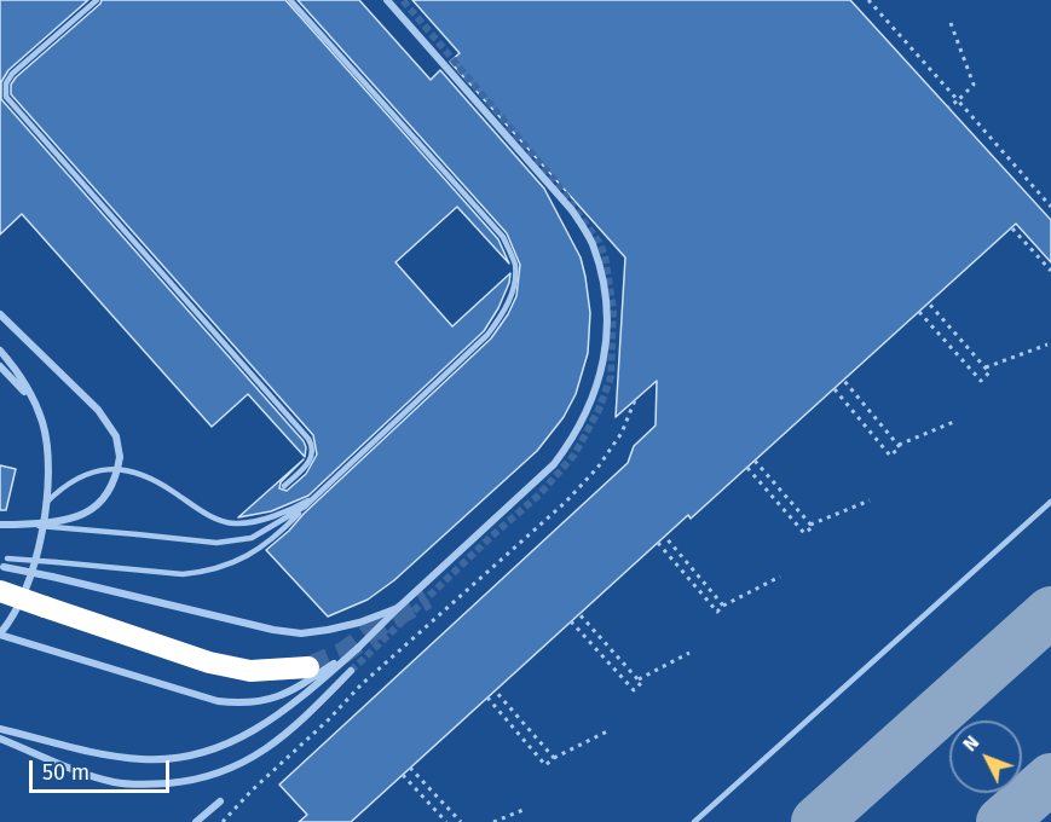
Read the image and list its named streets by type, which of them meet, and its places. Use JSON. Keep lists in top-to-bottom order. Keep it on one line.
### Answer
{"scale_bar":"50 m","north":"top left"}
